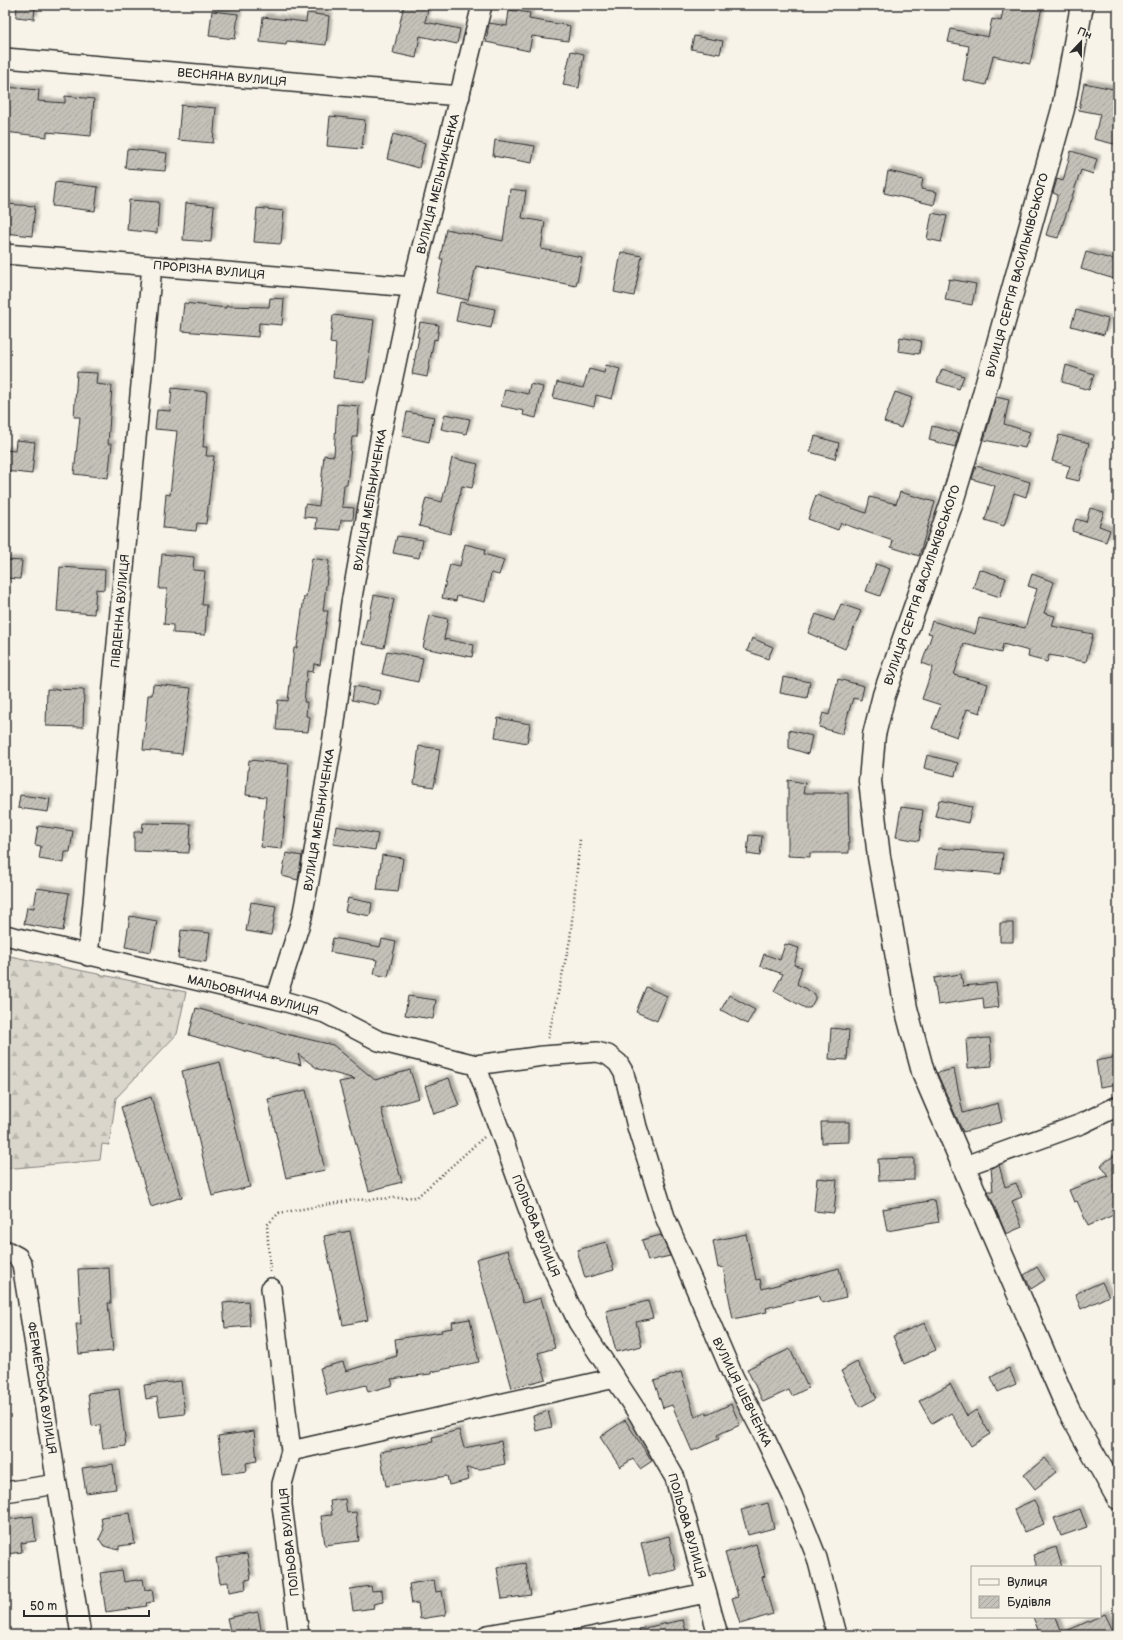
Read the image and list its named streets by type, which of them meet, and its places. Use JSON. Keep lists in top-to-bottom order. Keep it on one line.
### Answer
{"streets":{"street":["ВЕСНЯНА ВУЛИЦЯ","ВУЛИЦЯ МЕЛЬНИЧЕНКА","ПРОРІЗНА ВУЛИЦЯ","ВУЛИЦЯ СЕРГІЯ ВАСИЛЬКІВСЬКОГО","ПІВДЕННА ВУЛИЦЯ","МАЛЬОВНИЧА ВУЛИЦЯ","ПОЛЬОВА ВУЛИЦЯ","ФЕРМЕРСЬКА ВУЛИЦЯ","ВУЛИЦЯ ШЕВЧЕНКА"]},"crossings":[["ВЕСНЯНА ВУЛИЦЯ","ВУЛИЦЯ МЕЛЬНИЧЕНКА"],["ВУЛИЦЯ МЕЛЬНИЧЕНКА","ПРОРІЗНА ВУЛИЦЯ"],["ВУЛИЦЯ МЕЛЬНИЧЕНКА","МАЛЬОВНИЧА ВУЛИЦЯ"],["ПРОРІЗНА ВУЛИЦЯ","ПІВДЕННА ВУЛИЦЯ"],["ПІВДЕННА ВУЛИЦЯ","МАЛЬОВНИЧА ВУЛИЦЯ"],["МАЛЬОВНИЧА ВУЛИЦЯ","ПОЛЬОВА ВУЛИЦЯ"],["МАЛЬОВНИЧА ВУЛИЦЯ","ВУЛИЦЯ ШЕВЧЕНКА"]],"legend":["Вулиця","Будівля"],"scale_bar":"50 m","north":"top"}
